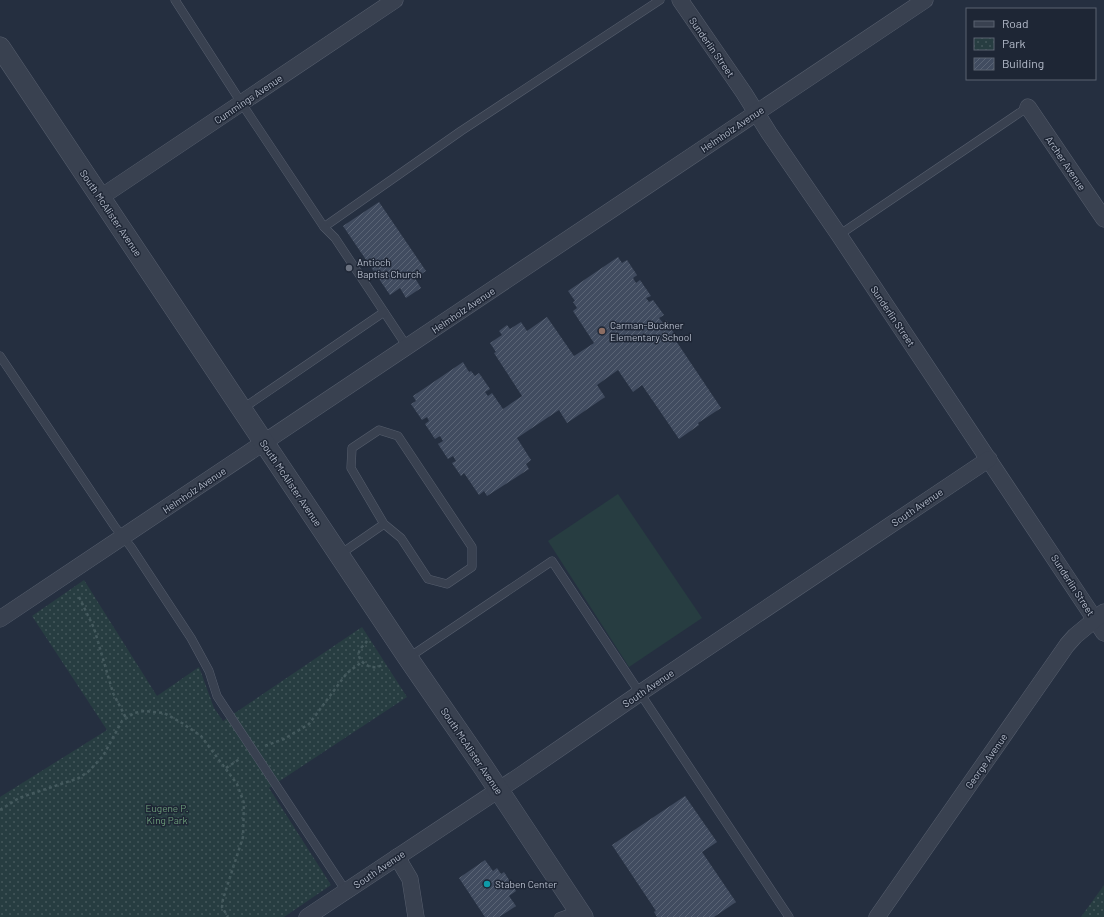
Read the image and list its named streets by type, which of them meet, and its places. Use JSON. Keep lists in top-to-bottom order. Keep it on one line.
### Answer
{"streets":{"street":["Sunderlin Street","Cummings Avenue","Helmholz Avenue","Archer Avenue","South McAlister Avenue","South Avenue","George Avenue"]},"crossings":[["Sunderlin Street","Helmholz Avenue"],["Sunderlin Street","South Avenue"],["Sunderlin Street","George Avenue"],["Cummings Avenue","South McAlister Avenue"],["Helmholz Avenue","South McAlister Avenue"],["South McAlister Avenue","South Avenue"]],"parks":["Eugene P. King Park"],"places":["Antioch Baptist Church","Carman-Buckner Elementary School","Staben Center"],"legend":["Road","Park","Building"]}
